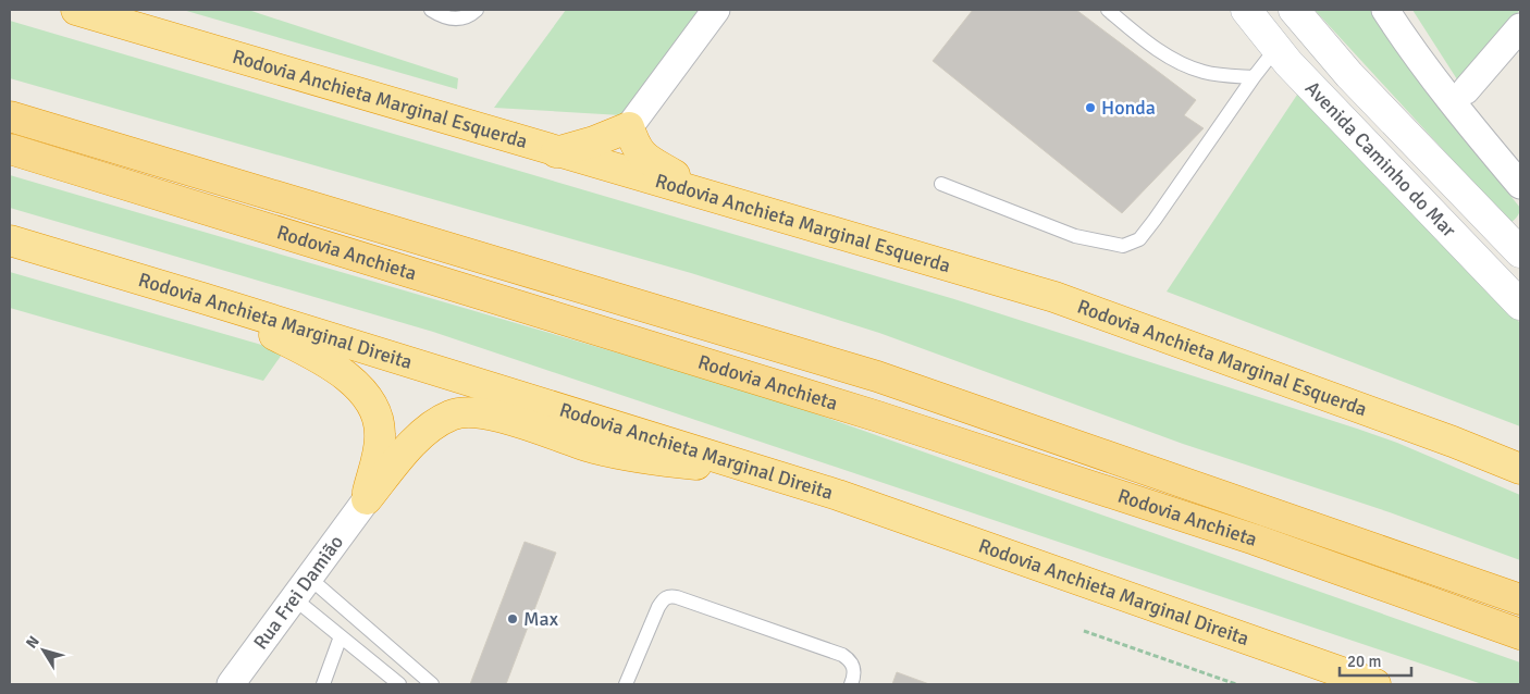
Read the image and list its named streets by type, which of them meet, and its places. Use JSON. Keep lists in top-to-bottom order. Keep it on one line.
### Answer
{"streets":{"highway":["Rodovia Anchieta Marginal Esquerda","Rodovia Anchieta","Rodovia Anchieta Marginal Direita"],"main road":["Avenida Caminho do Mar"],"street":["Rua Frei Damião"]},"places":["Honda","Max"],"scale_bar":"20 m","north":"top left"}
